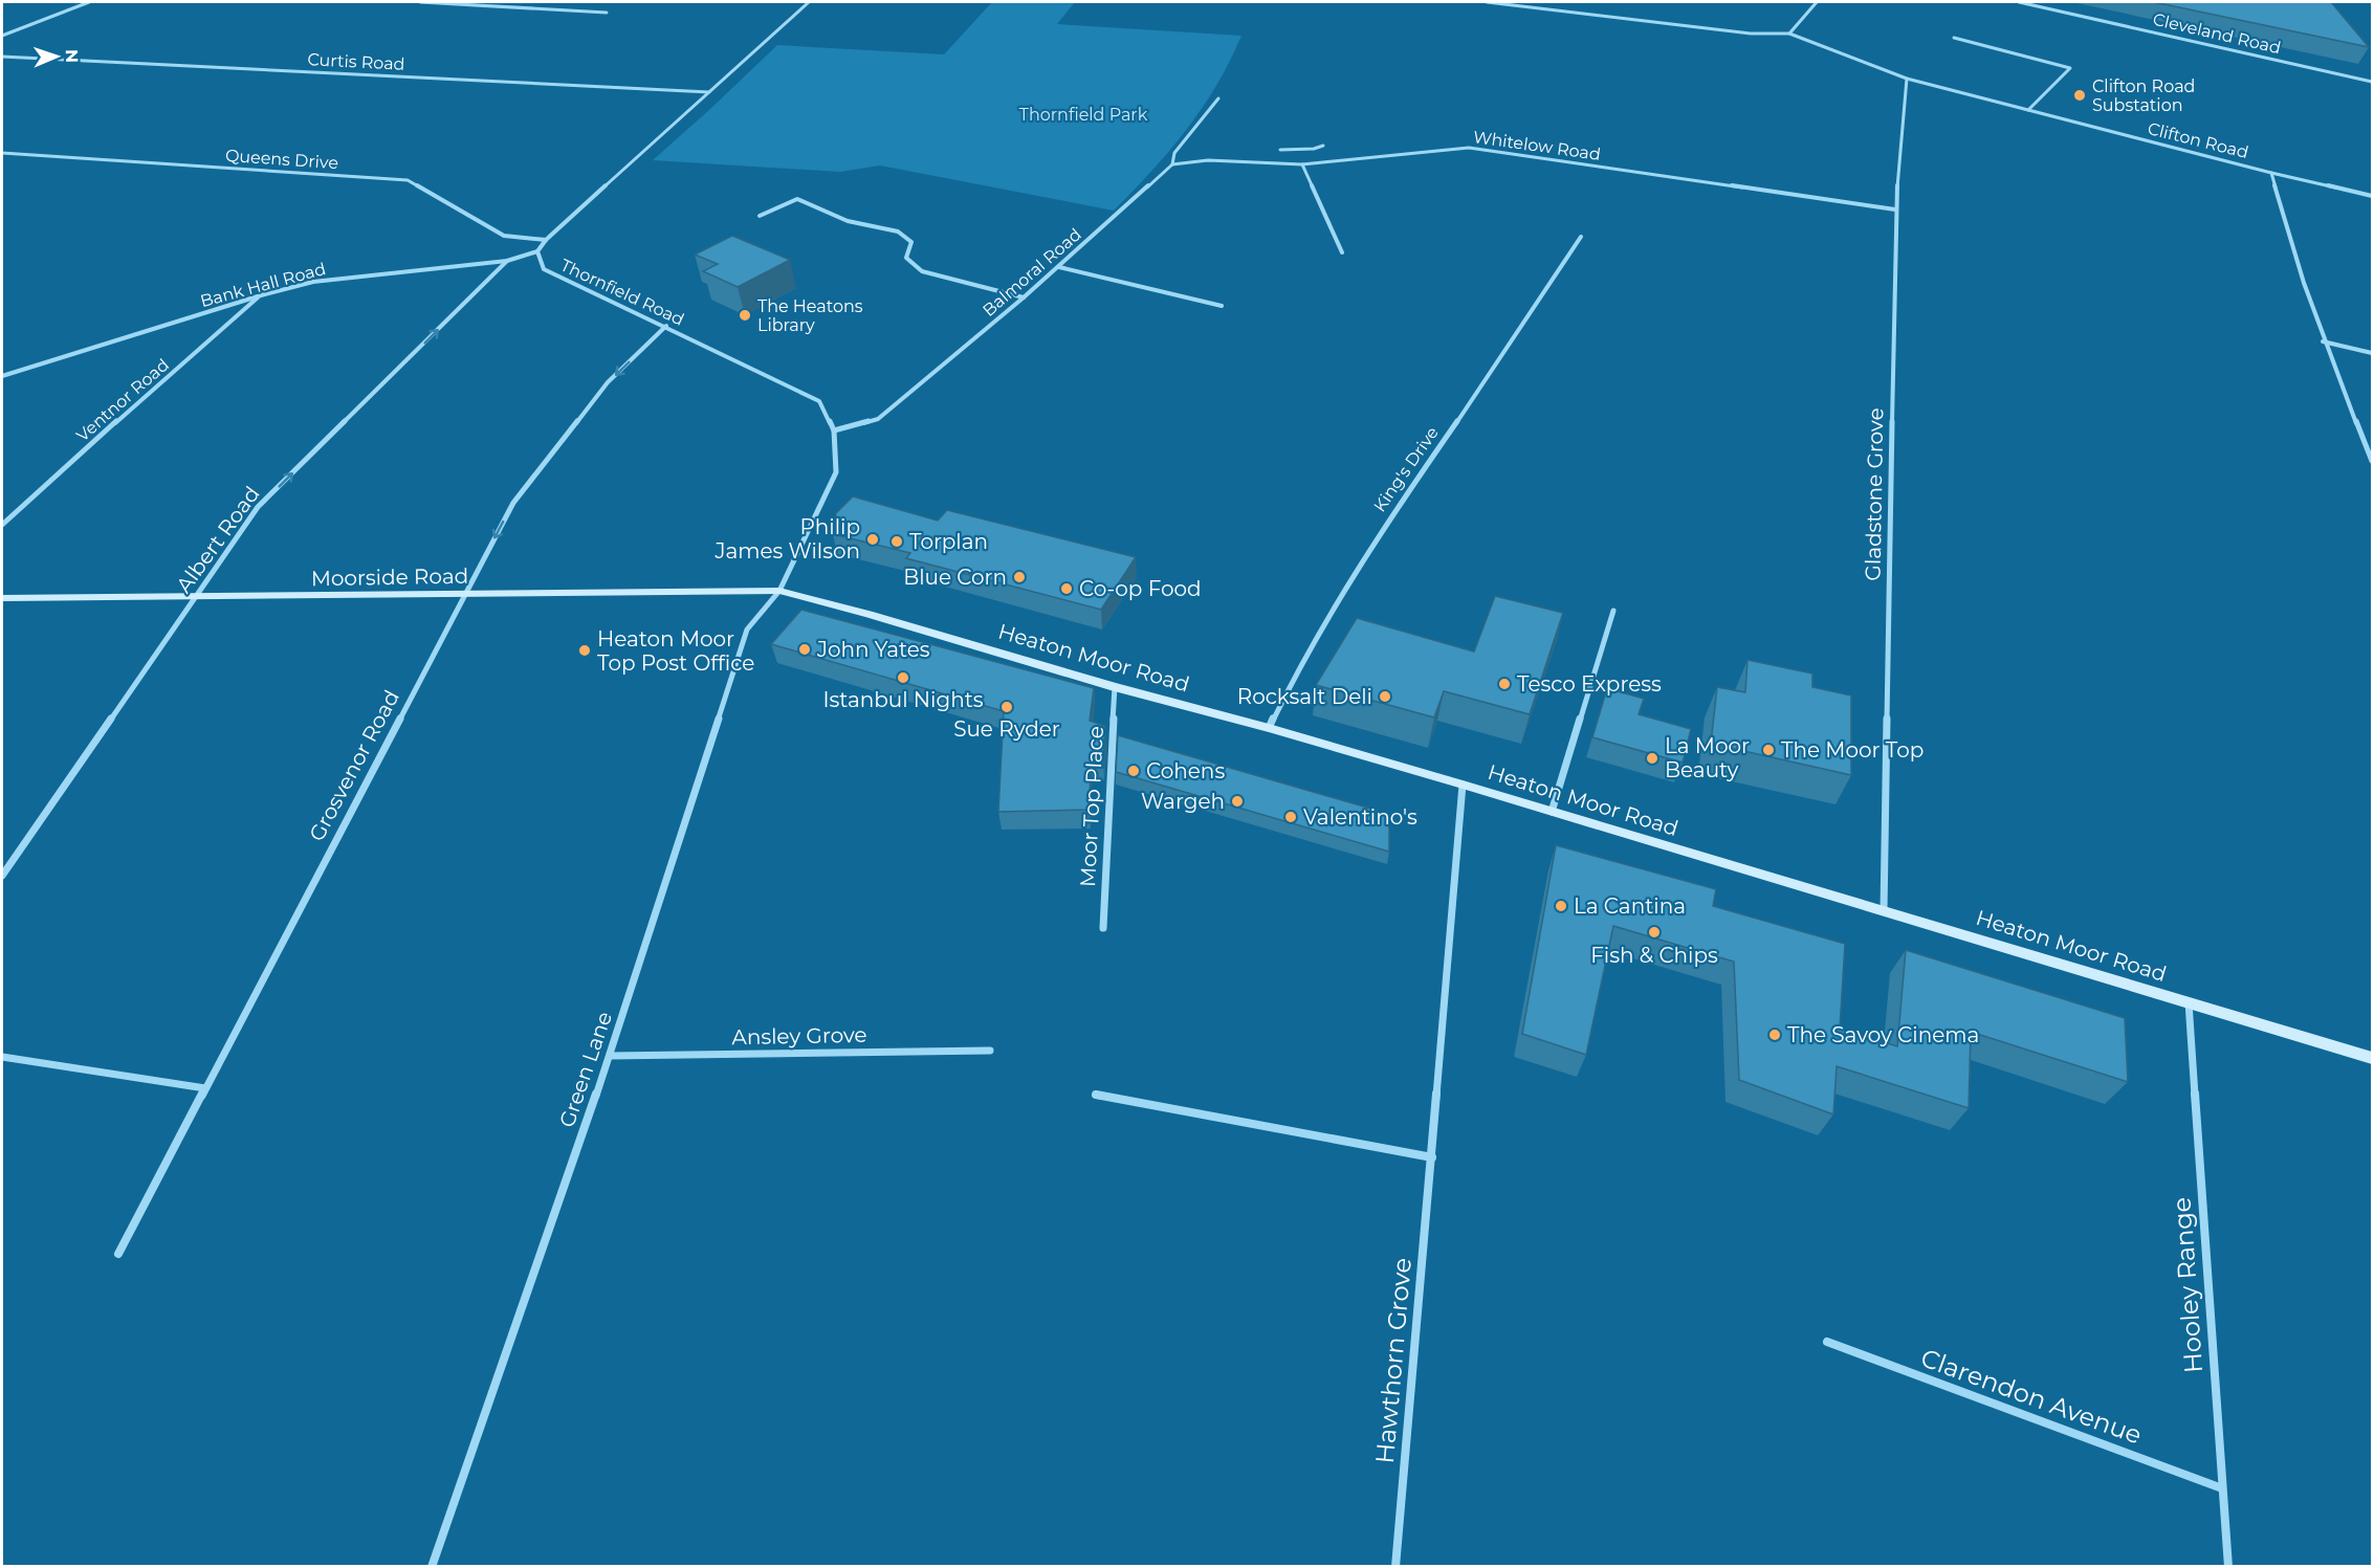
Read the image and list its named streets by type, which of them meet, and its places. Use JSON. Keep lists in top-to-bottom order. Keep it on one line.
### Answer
{"streets":{"main road":["Moorside Road","Heaton Moor Road"],"street":["Cleveland Road","Curtis Road","Clifton Road","Whitelow Road","Queens Drive","Balmoral Road","Bank Hall Road","Thornfield Road","Ventnor Road","King's Drive","Gladstone Grove","Albert Road","Grosvenor Road","Moor Top Place","Ansley Grove","Green Lane","Hooley Range","Hawthorn Grove","Clarendon Avenue"]},"crossings":[["Curtis Road","Thornfield Road"],["Clifton Road","Gladstone Grove"],["Whitelow Road","Balmoral Road"],["Whitelow Road","Gladstone Grove"],["Queens Drive","Thornfield Road"],["Balmoral Road","Thornfield Road"],["Bank Hall Road","Thornfield Road"],["Bank Hall Road","Ventnor Road"],["Bank Hall Road","Albert Road"],["Thornfield Road","Moorside Road"],["Thornfield Road","Heaton Moor Road"],["Thornfield Road","Grosvenor Road"],["Thornfield Road","Green Lane"],["King's Drive","Heaton Moor Road"],["Gladstone Grove","Heaton Moor Road"],["Albert Road","Moorside Road"],["Moorside Road","Heaton Moor Road"],["Moorside Road","Grosvenor Road"],["Moorside Road","Green Lane"],["Heaton Moor Road","Moor Top Place"],["Heaton Moor Road","Green Lane"],["Heaton Moor Road","Hooley Range"],["Heaton Moor Road","Hawthorn Grove"],["Ansley Grove","Green Lane"],["Hooley Range","Clarendon Avenue"]],"one_way":["Albert Road"],"parks":["Thornfield Park"],"places":["Clifton Road Substation","The Heatons Library","Philip James Wilson","Torplan","Blue Corn","Co-op Food","John Yates","Heaton Moor Top Post Office","Istanbul Nights","Tesco Express","Rocksalt Deli","Sue Ryder","The Moor Top","La Moor Beauty","Cohens","Wargeh","Valentino's","La Cantina","Fish & Chips","The Savoy Cinema"],"north":"right"}
